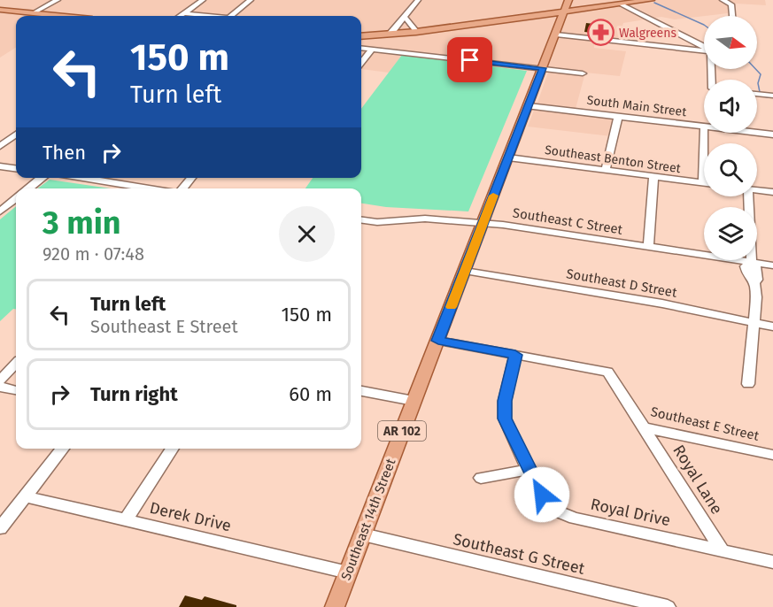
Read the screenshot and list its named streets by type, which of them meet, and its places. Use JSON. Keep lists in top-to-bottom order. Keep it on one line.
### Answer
{"streets":{"main road":["AR 102","Southeast 14th Street"],"street":["South Main Street","Southeast Benton Street","Southeast C Street","Southeast D Street","Southeast E Street","Royal Lane","Royal Drive","Derek Drive","Southeast G Street"]},"crossings":[["South Main Street","AR 102"],["South Main Street","Southeast 14th Street"],["Southeast Benton Street","Southeast 14th Street"],["Southeast C Street","Southeast 14th Street"],["Southeast D Street","Southeast 14th Street"],["Southeast E Street","Royal Lane"],["Southeast E Street","Royal Drive"],["Southeast E Street","Southeast 14th Street"],["AR 102","Southeast 14th Street"],["Royal Lane","Royal Drive"],["Derek Drive","Southeast 14th Street"],["Southeast 14th Street","Southeast G Street"]],"places":{"pharmacy":["Walgreens"]},"north":"right","page":{"turn":["150 m","Turn left"],"then":"Then","heading":["3 min","920 m · 07:48"],"list":[{"name":"Turn left","note":"Southeast E Street","value":"150 m"},{"name":"Turn right","value":"60 m"}]}}
